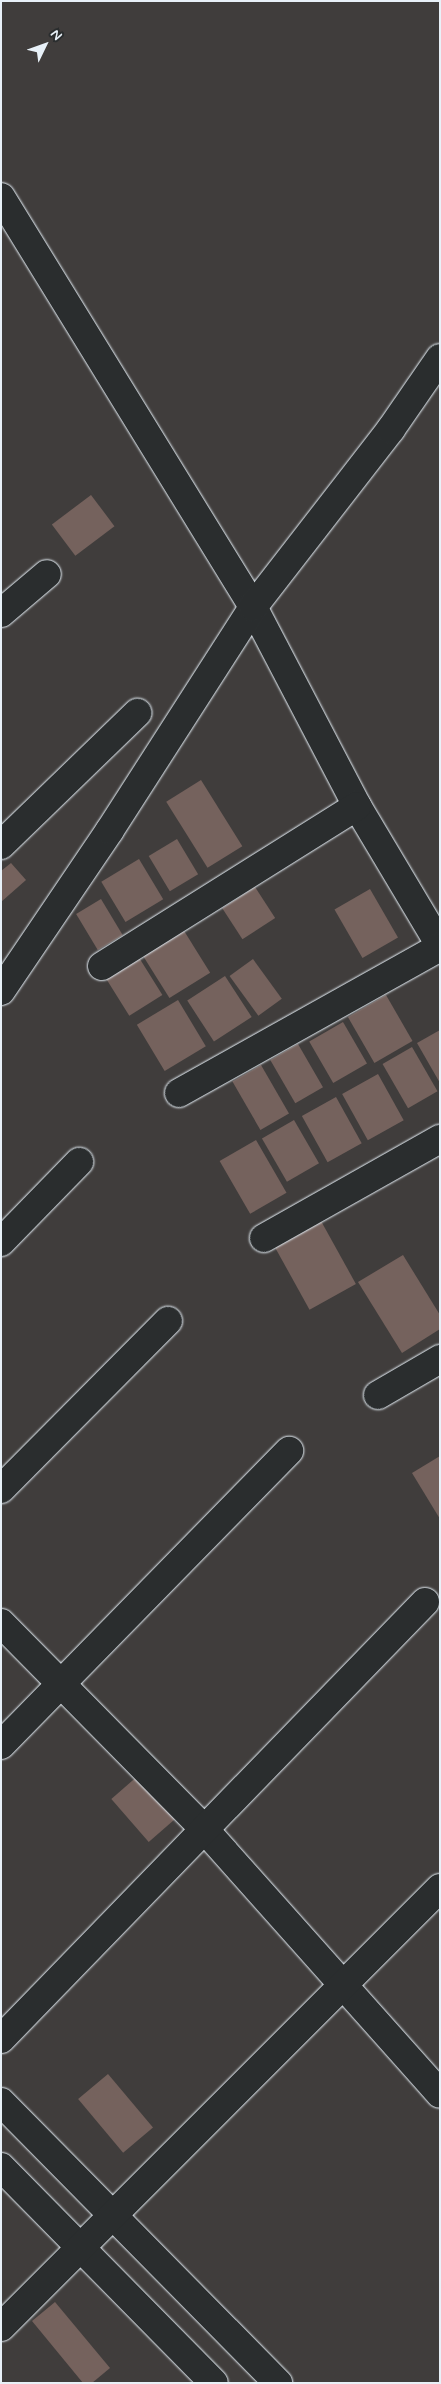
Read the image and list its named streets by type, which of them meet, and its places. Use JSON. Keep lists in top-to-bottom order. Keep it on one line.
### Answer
{"north":"top right"}
